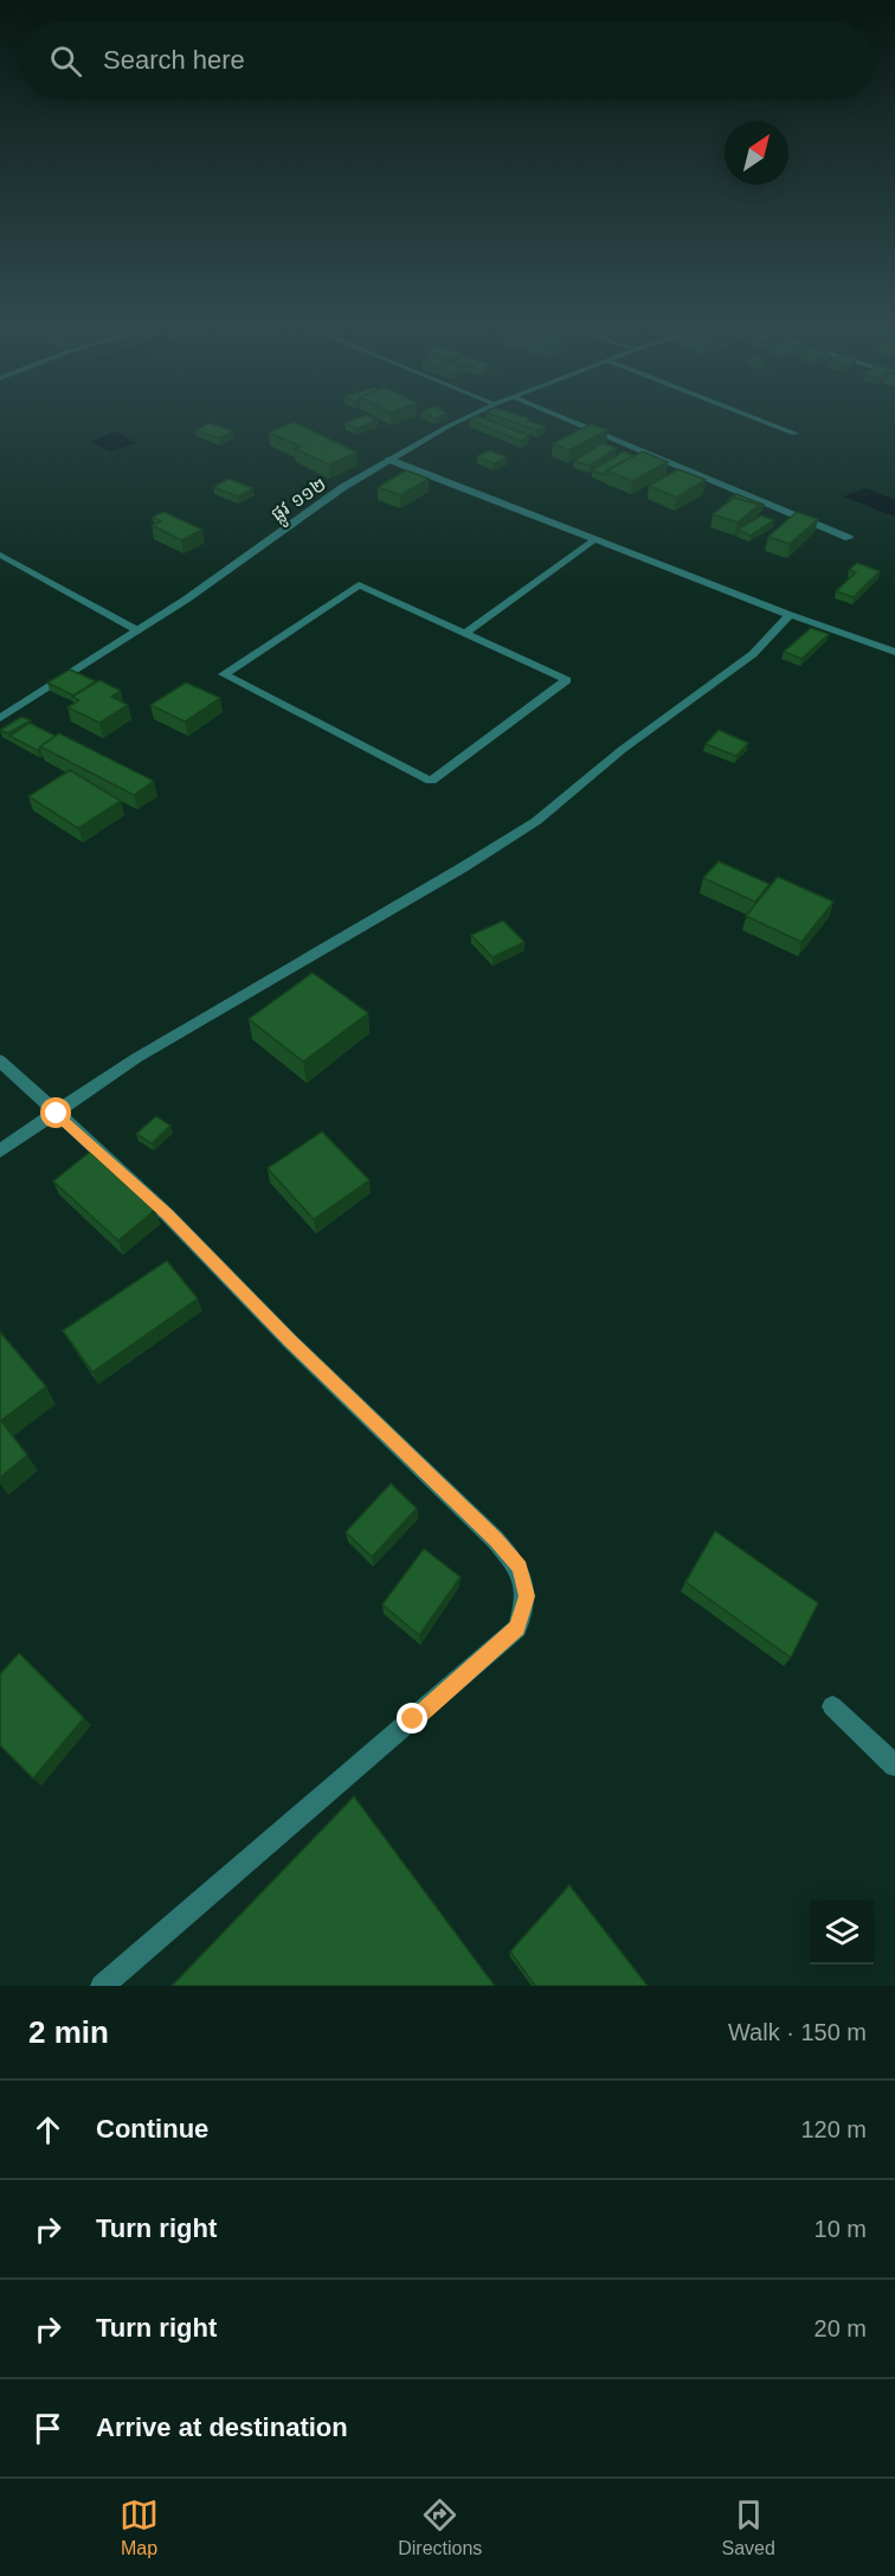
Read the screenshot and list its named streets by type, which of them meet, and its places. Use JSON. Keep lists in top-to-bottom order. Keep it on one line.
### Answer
{"streets":{"street":["ផ្លូវ ១១២"]},"north":"top right","page":{"search":"Search here","heading":["2 min","Walk · 150 m"],"list":[["Continue","120 m"],["Turn right","10 m"],["Turn right","20 m"],"Arrive at destination"],"nav":["Map","Directions","Saved"]}}
